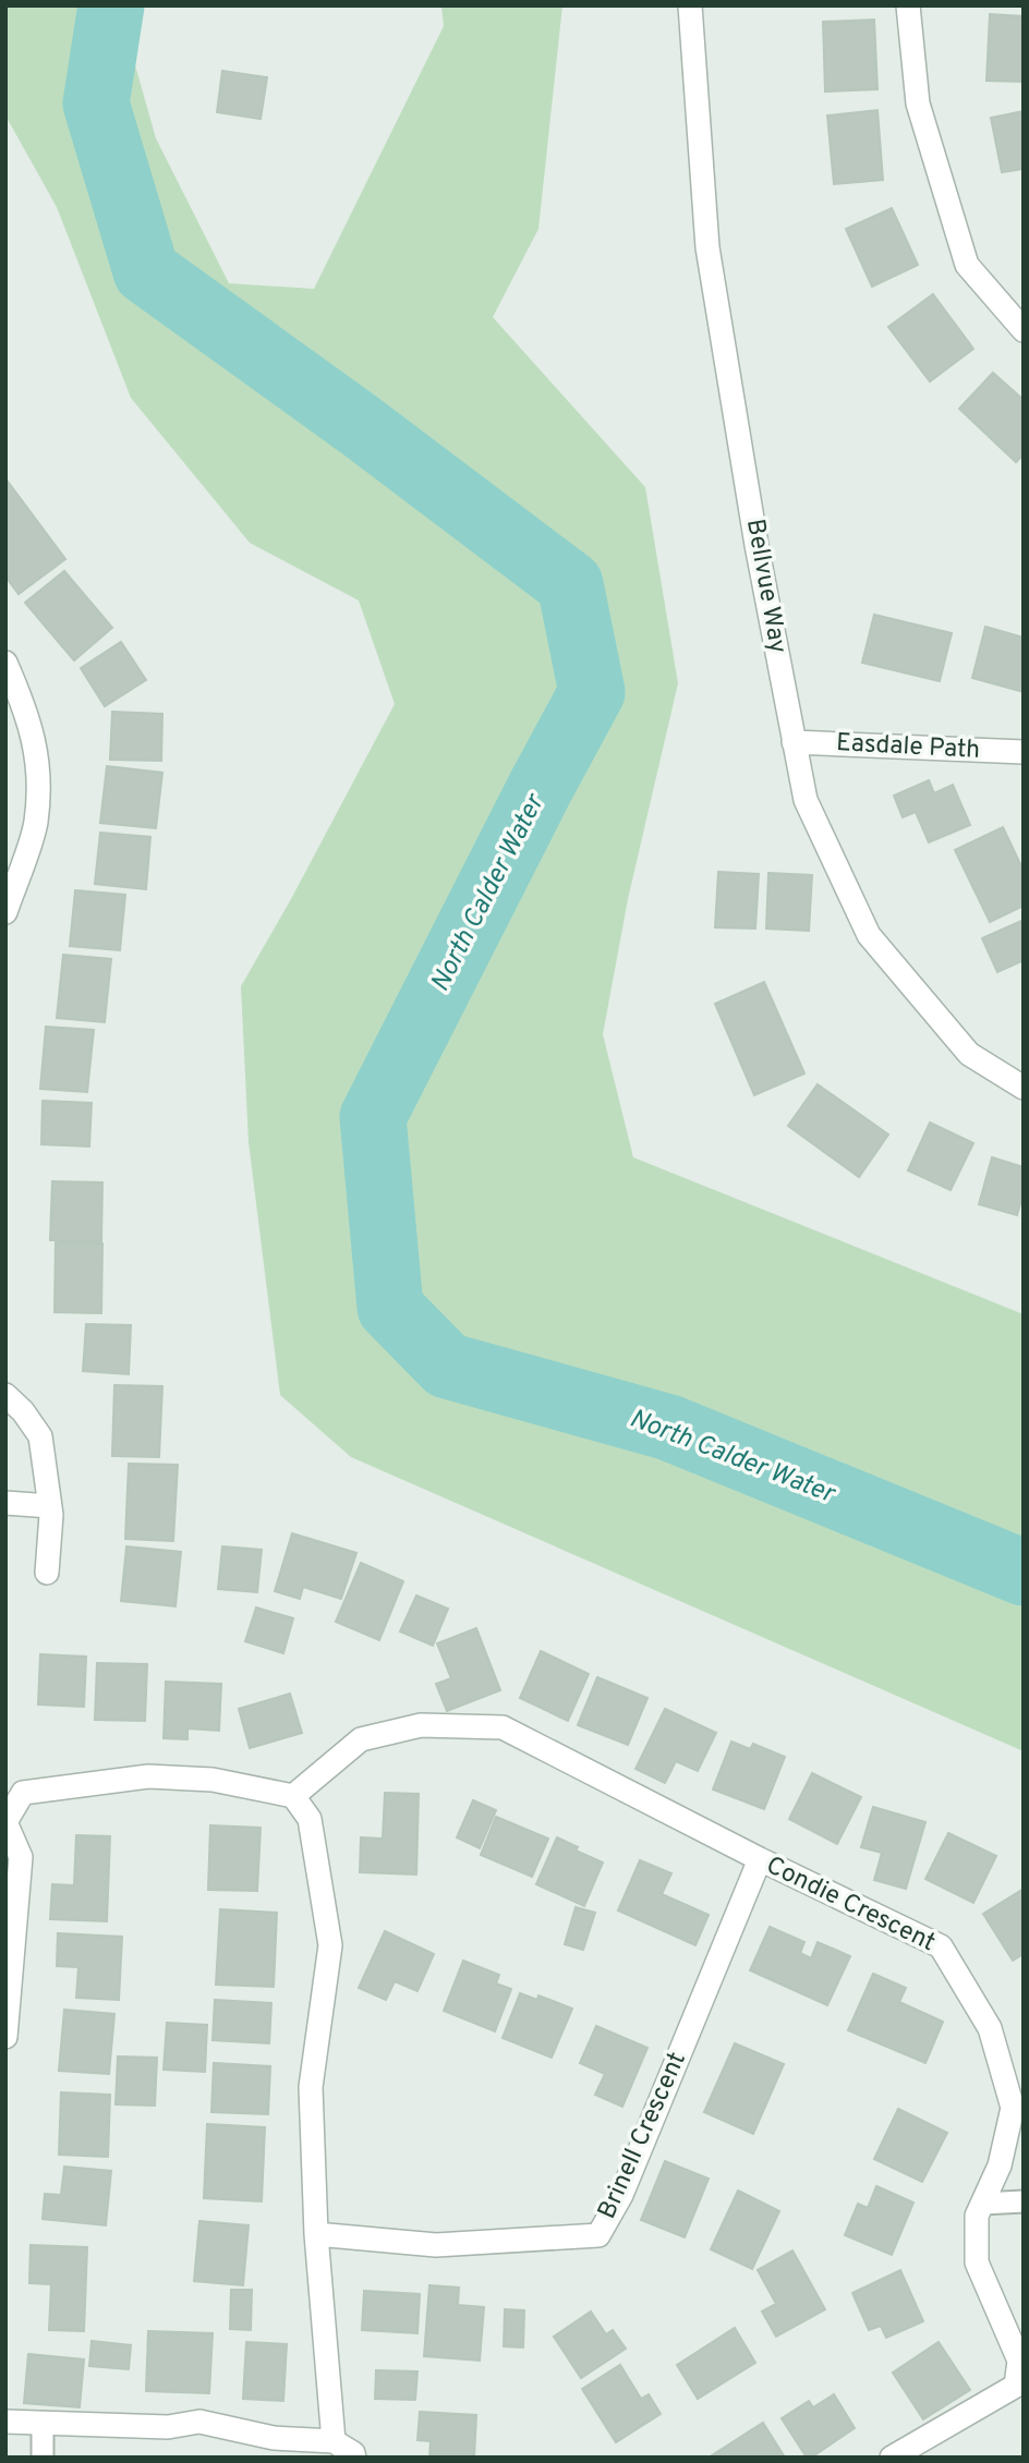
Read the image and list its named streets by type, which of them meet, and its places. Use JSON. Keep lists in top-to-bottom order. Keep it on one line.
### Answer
{"streets":{"street":["Bellvue Way","Easdale Path","Condie Crescent","Brinell Crescent"]},"crossings":[["Bellvue Way","Easdale Path"],["Condie Crescent","Brinell Crescent"]],"water":["North Calder Water"]}
